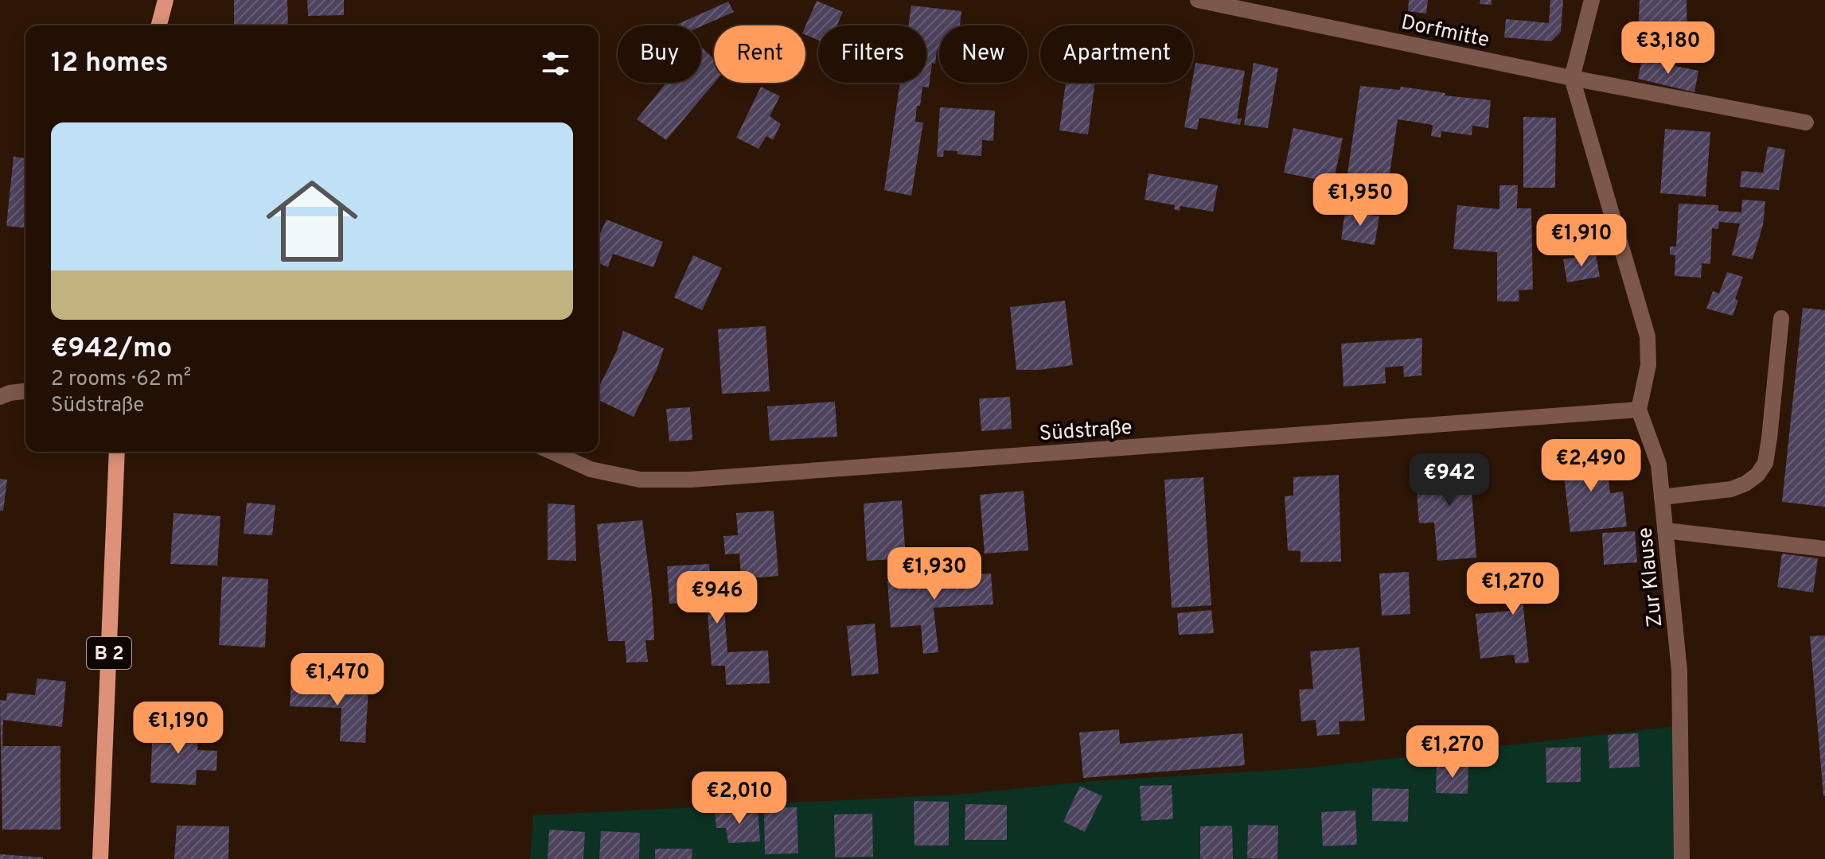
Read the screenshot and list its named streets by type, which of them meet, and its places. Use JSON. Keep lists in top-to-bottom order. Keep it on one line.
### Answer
{"streets":{"main road":["B 2"],"street":["Dorfmitte","Südstraße","Zur Klause"]},"crossings":[["Südstraße","Zur Klause"]],"page":{"price":["€3,180","€1,950","€1,910","€2,490","€942","€1,930","€1,270","€946","€1,470","€1,190","€1,270","€2,010"],"chip":["Buy","Rent","Filters","New","Apartment"],"heading":"12 homes","list":[{"name":"€942/mo","note":"2 rooms · 62 m² · Südstraße"}]}}
